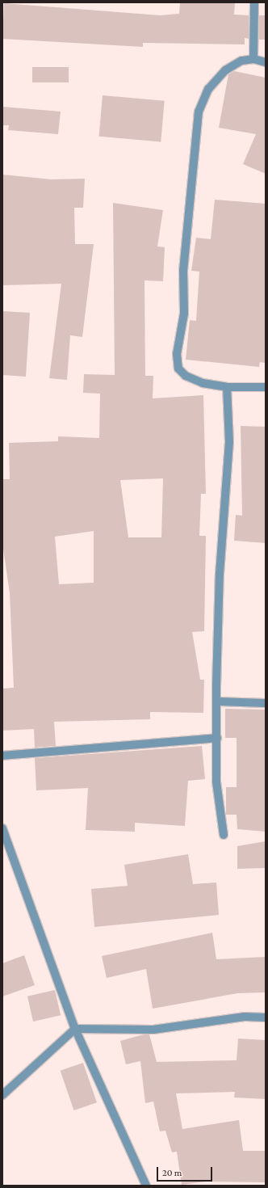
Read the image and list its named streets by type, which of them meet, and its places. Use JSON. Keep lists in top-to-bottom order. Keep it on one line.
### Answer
{"scale_bar":"20 m"}
